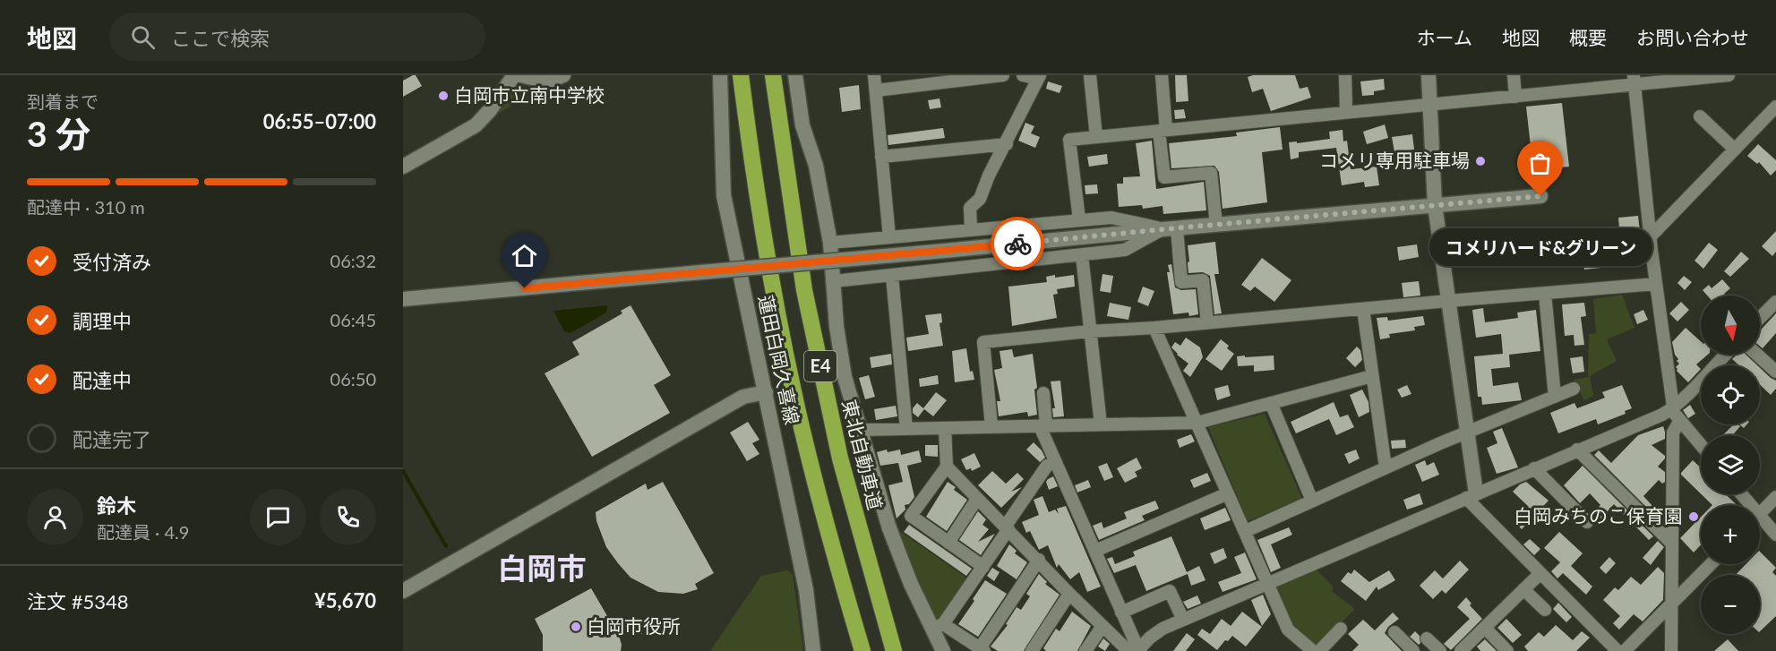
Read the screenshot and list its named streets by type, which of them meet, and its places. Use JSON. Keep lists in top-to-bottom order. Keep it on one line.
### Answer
{"streets":{"highway":["E4","東北自動車道"],"street":["蓮田白岡久喜線"]},"districts":["白岡市"],"places":["白岡市立南中学校","コメリ専用駐車場","コメリハード&グリーン","白岡みちのこ保育園","白岡市役所"],"north":"bottom","page":{"header":"地図","search":"ここで検索","nav":["ホーム","地図","概要","お問い合わせ"],"heading":["3 分","到着まで","06:55–07:00"],"panel":["鈴木","配達員 · 4.9","注文 #5348","¥5,670"],"bar":"配達中 · 310 m","bubble":"コメリハード&グリーン","list":[["受付済み","06:32"],["調理中","06:45"],["配達中","06:50"],"配達完了"],"map_buttons":["+","−"]}}
